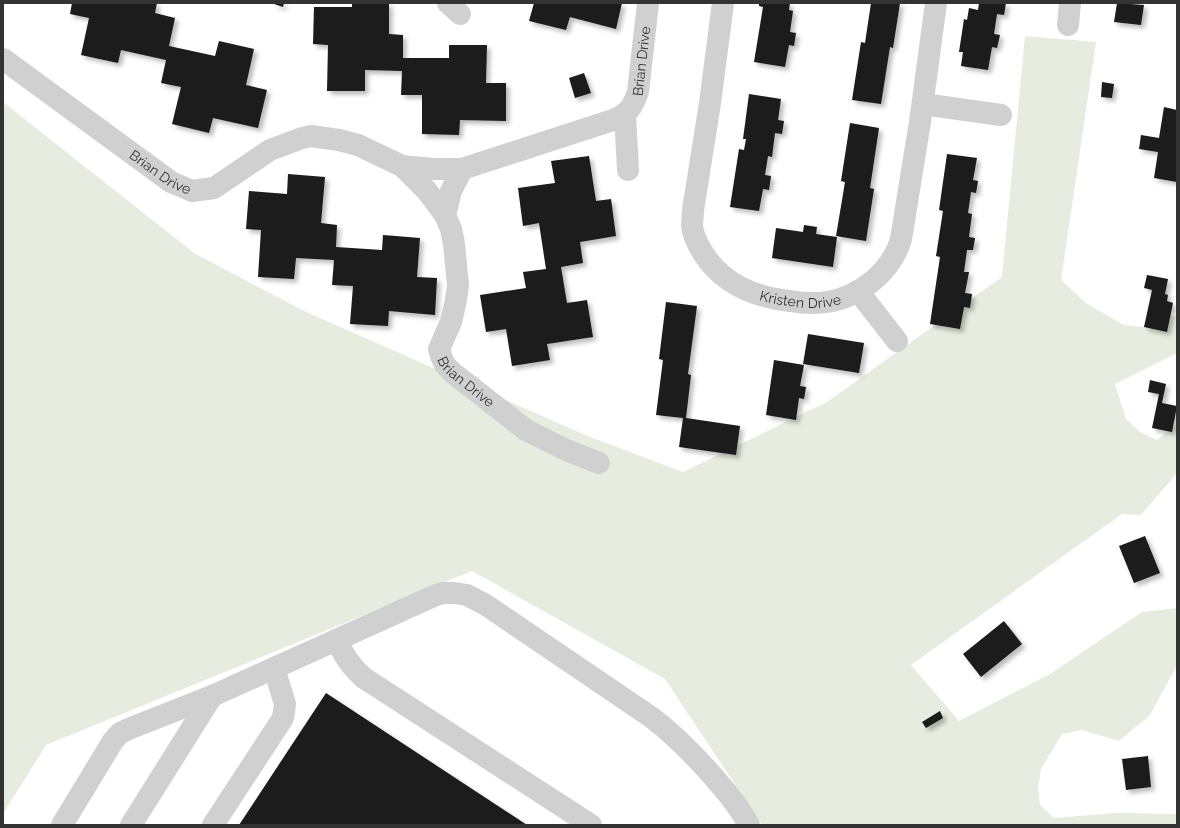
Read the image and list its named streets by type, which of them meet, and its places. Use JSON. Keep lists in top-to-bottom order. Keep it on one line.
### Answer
{"streets":{"street":["Brian Drive","Kristen Drive"]}}
